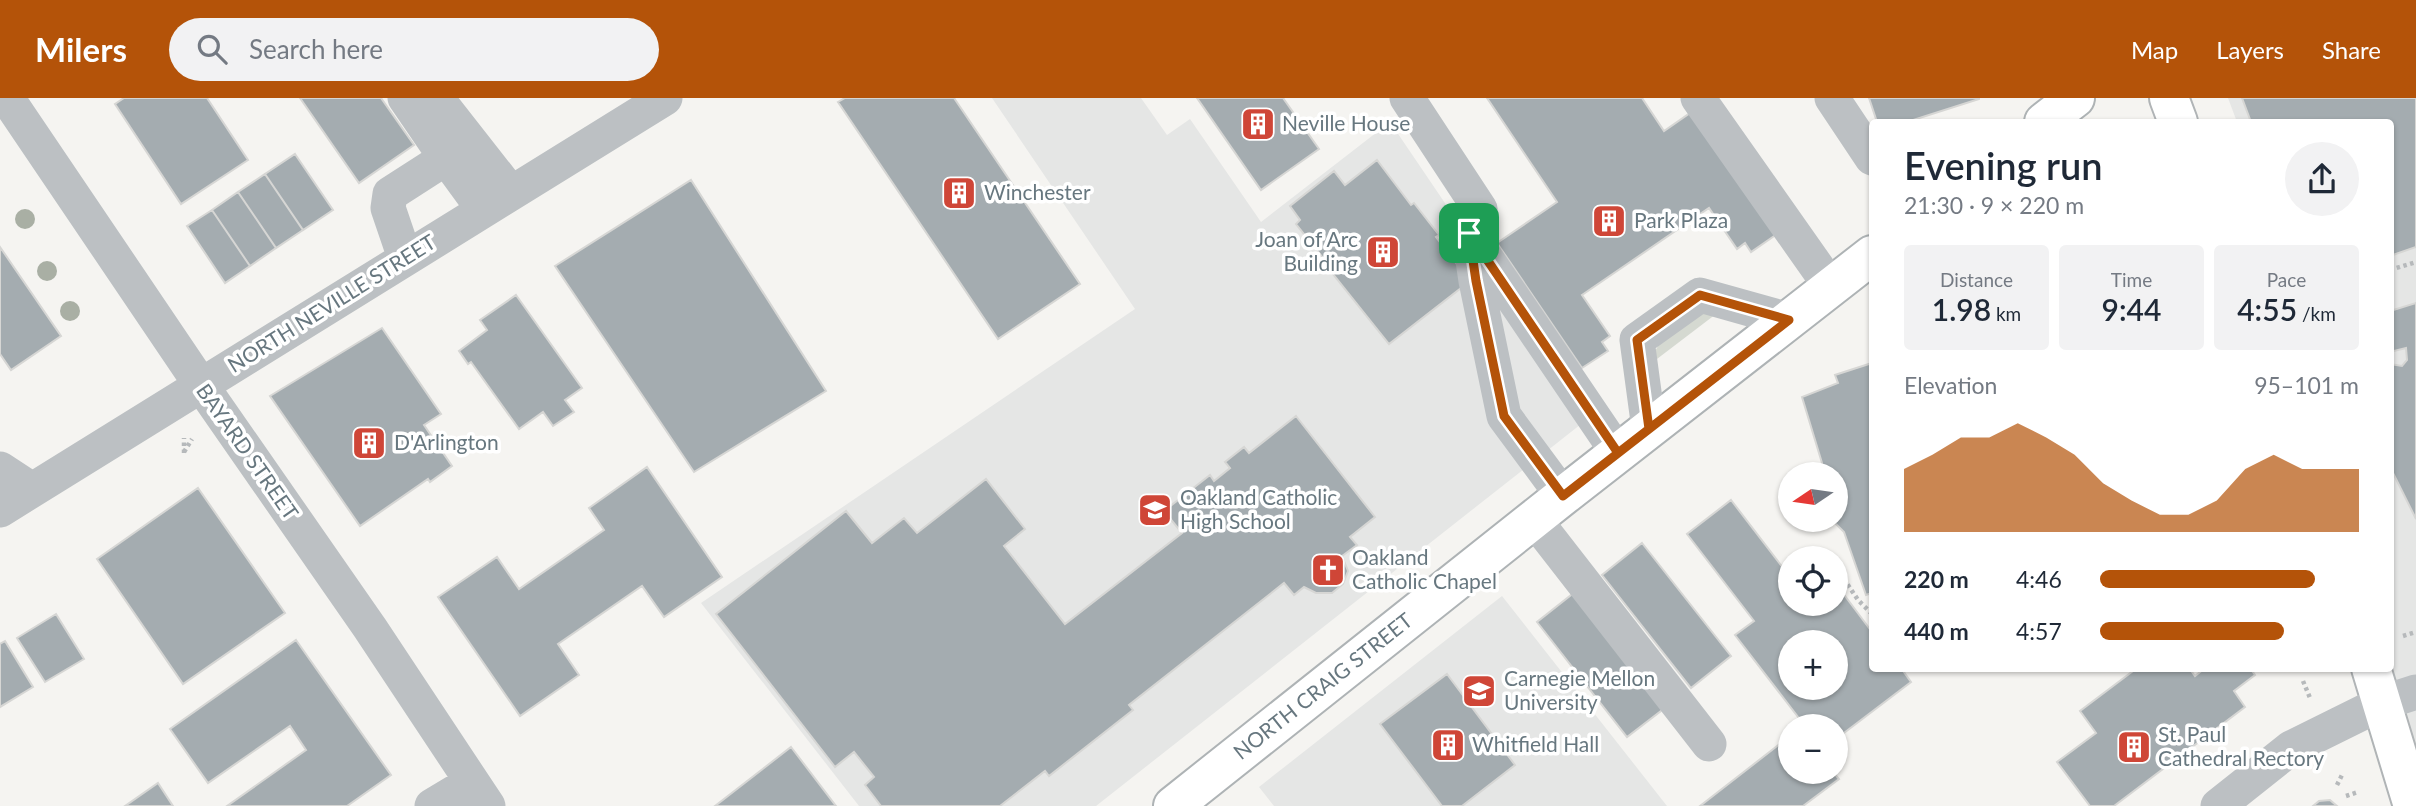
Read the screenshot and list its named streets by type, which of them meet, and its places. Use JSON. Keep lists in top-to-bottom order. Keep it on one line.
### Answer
{"streets":{"main road":["NORTH CRAIG STREET"],"street":["NORTH NEVILLE STREET","BAYARD STREET"]},"crossings":[["NORTH NEVILLE STREET","BAYARD STREET"]],"places":{"building":["Neville House","Winchester","Park Plaza","Joan of Arc Building","D'Arlington","Whitfield Hall","St. Paul Cathedral Rectory"],"school or university":["Oakland Catholic High School","Carnegie Mellon University"],"church":["Oakland Catholic Chapel"]},"north":"left","page":{"header":"Milers","search":"Search here","nav":["Map","Layers","Share"],"heading":["Evening run","21:30 · 9 × 220 m"],"stats":[["Distance","1.98 km"],["Time","9:44"],["Pace","4:55 /km"]],"chart":["Elevation","95–101 m"],"map_buttons":["+","−"],"list":[{"name":"220 m","note":"4:46"},{"name":"440 m","note":"4:57"}]}}
